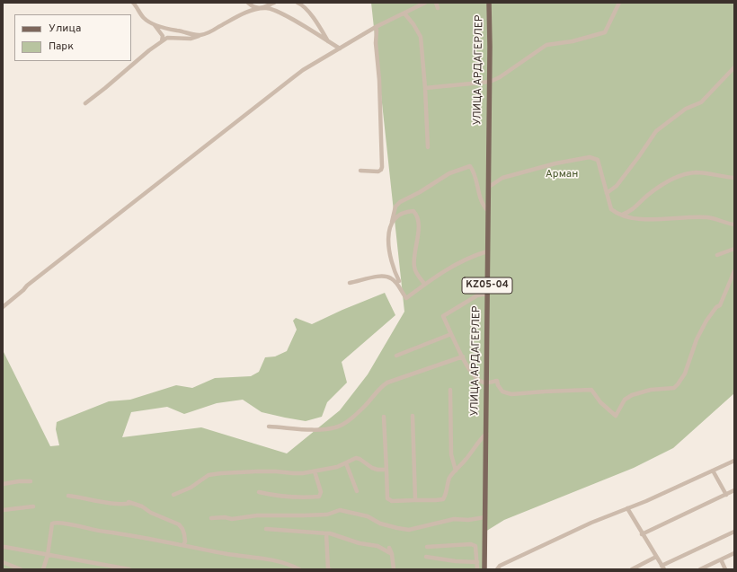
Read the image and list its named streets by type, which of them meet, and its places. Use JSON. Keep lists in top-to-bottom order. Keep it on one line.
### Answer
{"streets":{"main road":["УЛИЦА АРДАГЕРЛЕР","KZ05-04"]},"parks":["Арман"],"legend":["Улица","Парк"]}
